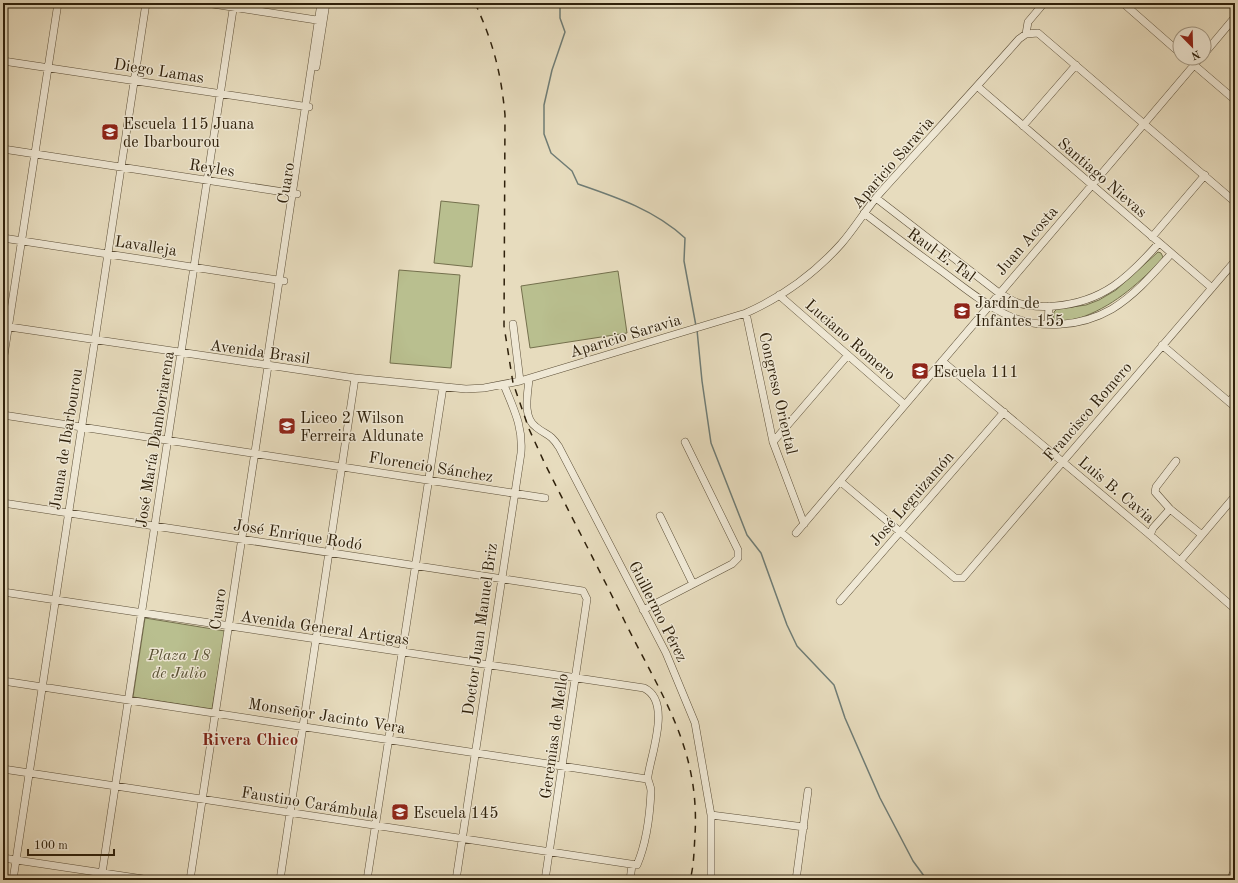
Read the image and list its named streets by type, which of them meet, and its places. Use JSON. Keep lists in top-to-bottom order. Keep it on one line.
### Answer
{"streets":{"street":["Diego Lamas","Aparicio Saravia","Reyles","Santiago Nievas","Cuaro","Juan Acosta","Lavalleja","Raul E. Tal","Luciano Romero","Avenida Brasil","Congreso Oriental","Francisco Romero","Juana de Ibarbourou","José María Damboriarena","Florencio Sánchez","Luis B. Cavia","José Leguizamón","José Enrique Rodó","Guillermo Pérez","Avenida General Artigas","Doctor Juan Manuel Briz","Monseñor Jacinto Vera","Geremias de Mello","Faustino Carámbula"]},"crossings":[["Diego Lamas","Cuaro"],["Diego Lamas","Juana de Ibarbourou"],["Diego Lamas","José María Damboriarena"],["Aparicio Saravia","Santiago Nievas"],["Aparicio Saravia","Raul E. Tal"],["Aparicio Saravia","Luciano Romero"],["Aparicio Saravia","Avenida Brasil"],["Aparicio Saravia","Congreso Oriental"],["Aparicio Saravia","Guillermo Pérez"],["Reyles","Cuaro"],["Reyles","Juana de Ibarbourou"],["Reyles","José María Damboriarena"],["Santiago Nievas","Juan Acosta"],["Santiago Nievas","Raul E. Tal"],["Santiago Nievas","Francisco Romero"],["Cuaro","Lavalleja"],["Cuaro","Avenida Brasil"],["Cuaro","Florencio Sánchez"],["Cuaro","José Enrique Rodó"],["Cuaro","Avenida General Artigas"],["Cuaro","Monseñor Jacinto Vera"],["Cuaro","Faustino Carámbula"],["Juan Acosta","Raul E. Tal"],["Juan Acosta","Luciano Romero"],["Juan Acosta","Congreso Oriental"],["Juan Acosta","Luis B. Cavia"],["Lavalleja","Juana de Ibarbourou"],["Lavalleja","José María Damboriarena"],["Avenida Brasil","Juana de Ibarbourou"],["Avenida Brasil","José María Damboriarena"],["Avenida Brasil","Doctor Juan Manuel Briz"],["Francisco Romero","Luis B. Cavia"],["Francisco Romero","José Leguizamón"],["Juana de Ibarbourou","Florencio Sánchez"],["Juana de Ibarbourou","José Enrique Rodó"],["Juana de Ibarbourou","Avenida General Artigas"],["Juana de Ibarbourou","Monseñor Jacinto Vera"],["Juana de Ibarbourou","Faustino Carámbula"],["José María Damboriarena","Florencio Sánchez"],["José María Damboriarena","José Enrique Rodó"],["José María Damboriarena","Avenida General Artigas"],["José María Damboriarena","Monseñor Jacinto Vera"],["José María Damboriarena","Faustino Carámbula"],["Florencio Sánchez","Doctor Juan Manuel Briz"],["Luis B. Cavia","José Leguizamón"],["José Enrique Rodó","Doctor Juan Manuel Briz"],["José Enrique Rodó","Geremias de Mello"],["Avenida General Artigas","Doctor Juan Manuel Briz"],["Avenida General Artigas","Monseñor Jacinto Vera"],["Avenida General Artigas","Geremias de Mello"],["Doctor Juan Manuel Briz","Monseñor Jacinto Vera"],["Doctor Juan Manuel Briz","Faustino Carámbula"],["Monseñor Jacinto Vera","Geremias de Mello"],["Geremias de Mello","Faustino Carámbula"]],"districts":["Rivera Chico"],"parks":["Plaza 18 de Julio"],"places":{"school or university":["Escuela 115 Juana de Ibarbourou","Jardín de Infantes 155","Escuela 111","Liceo 2 Wilson Ferreira Aldunate","Escuela 145"]},"scale_bar":"100 m","north":"bottom right"}
